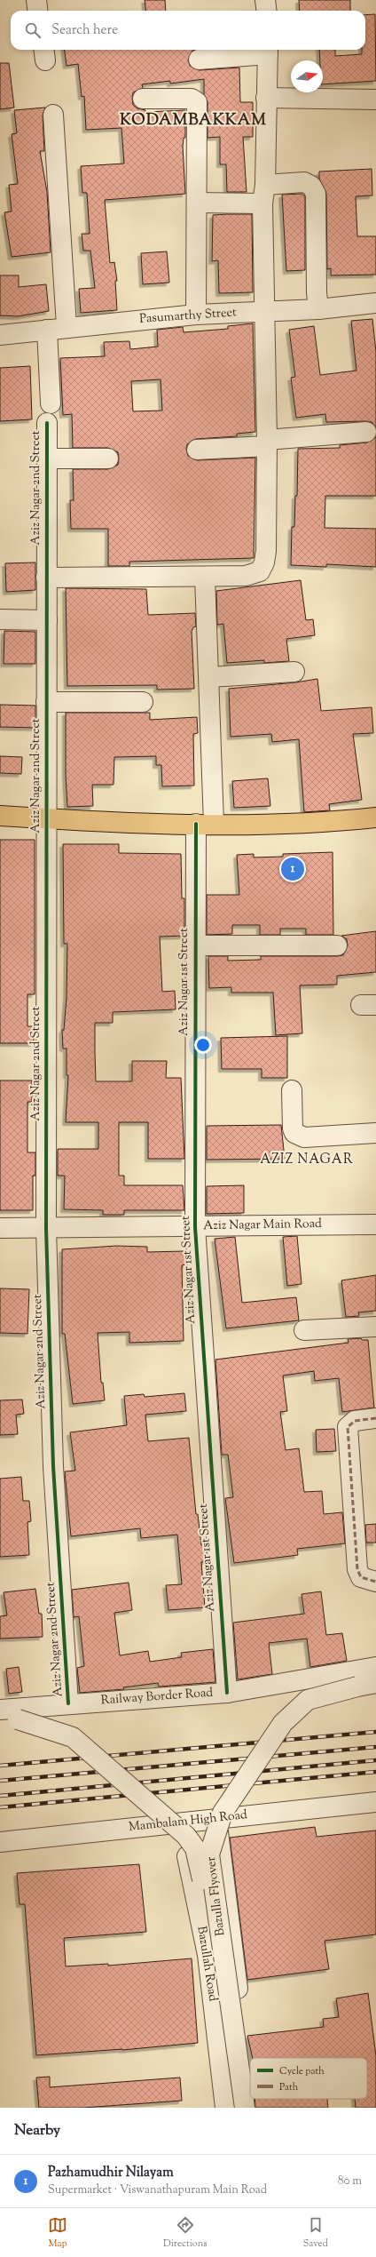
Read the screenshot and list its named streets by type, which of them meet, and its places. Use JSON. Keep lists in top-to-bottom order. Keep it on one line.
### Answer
{"streets":{"street":["Pasumarthy Street","Aziz Nagar 2nd Street","Aziz Nagar 1st Street","Aziz Nagar Main Road","Railway Border Road","Mambalam High Road","Bazulla Flyover","Bazullah Road"]},"crossings":[["Aziz Nagar 2nd Street","Aziz Nagar Main Road"],["Aziz Nagar 2nd Street","Railway Border Road"],["Aziz Nagar 1st Street","Aziz Nagar Main Road"],["Aziz Nagar 1st Street","Railway Border Road"],["Mambalam High Road","Bazullah Road"]],"districts":["KODAMBAKKAM","AZIZ NAGAR"],"legend":["Cycle path","Path"],"north":"right","page":{"search":"Search here","pins":"1","heading":"Nearby","list":[{"mark":"1","name":"Pazhamudhir Nilayam","note":"Supermarket · Viswanathapuram Main Road","value":"80 m"}],"nav":["Map","Directions","Saved"]}}
